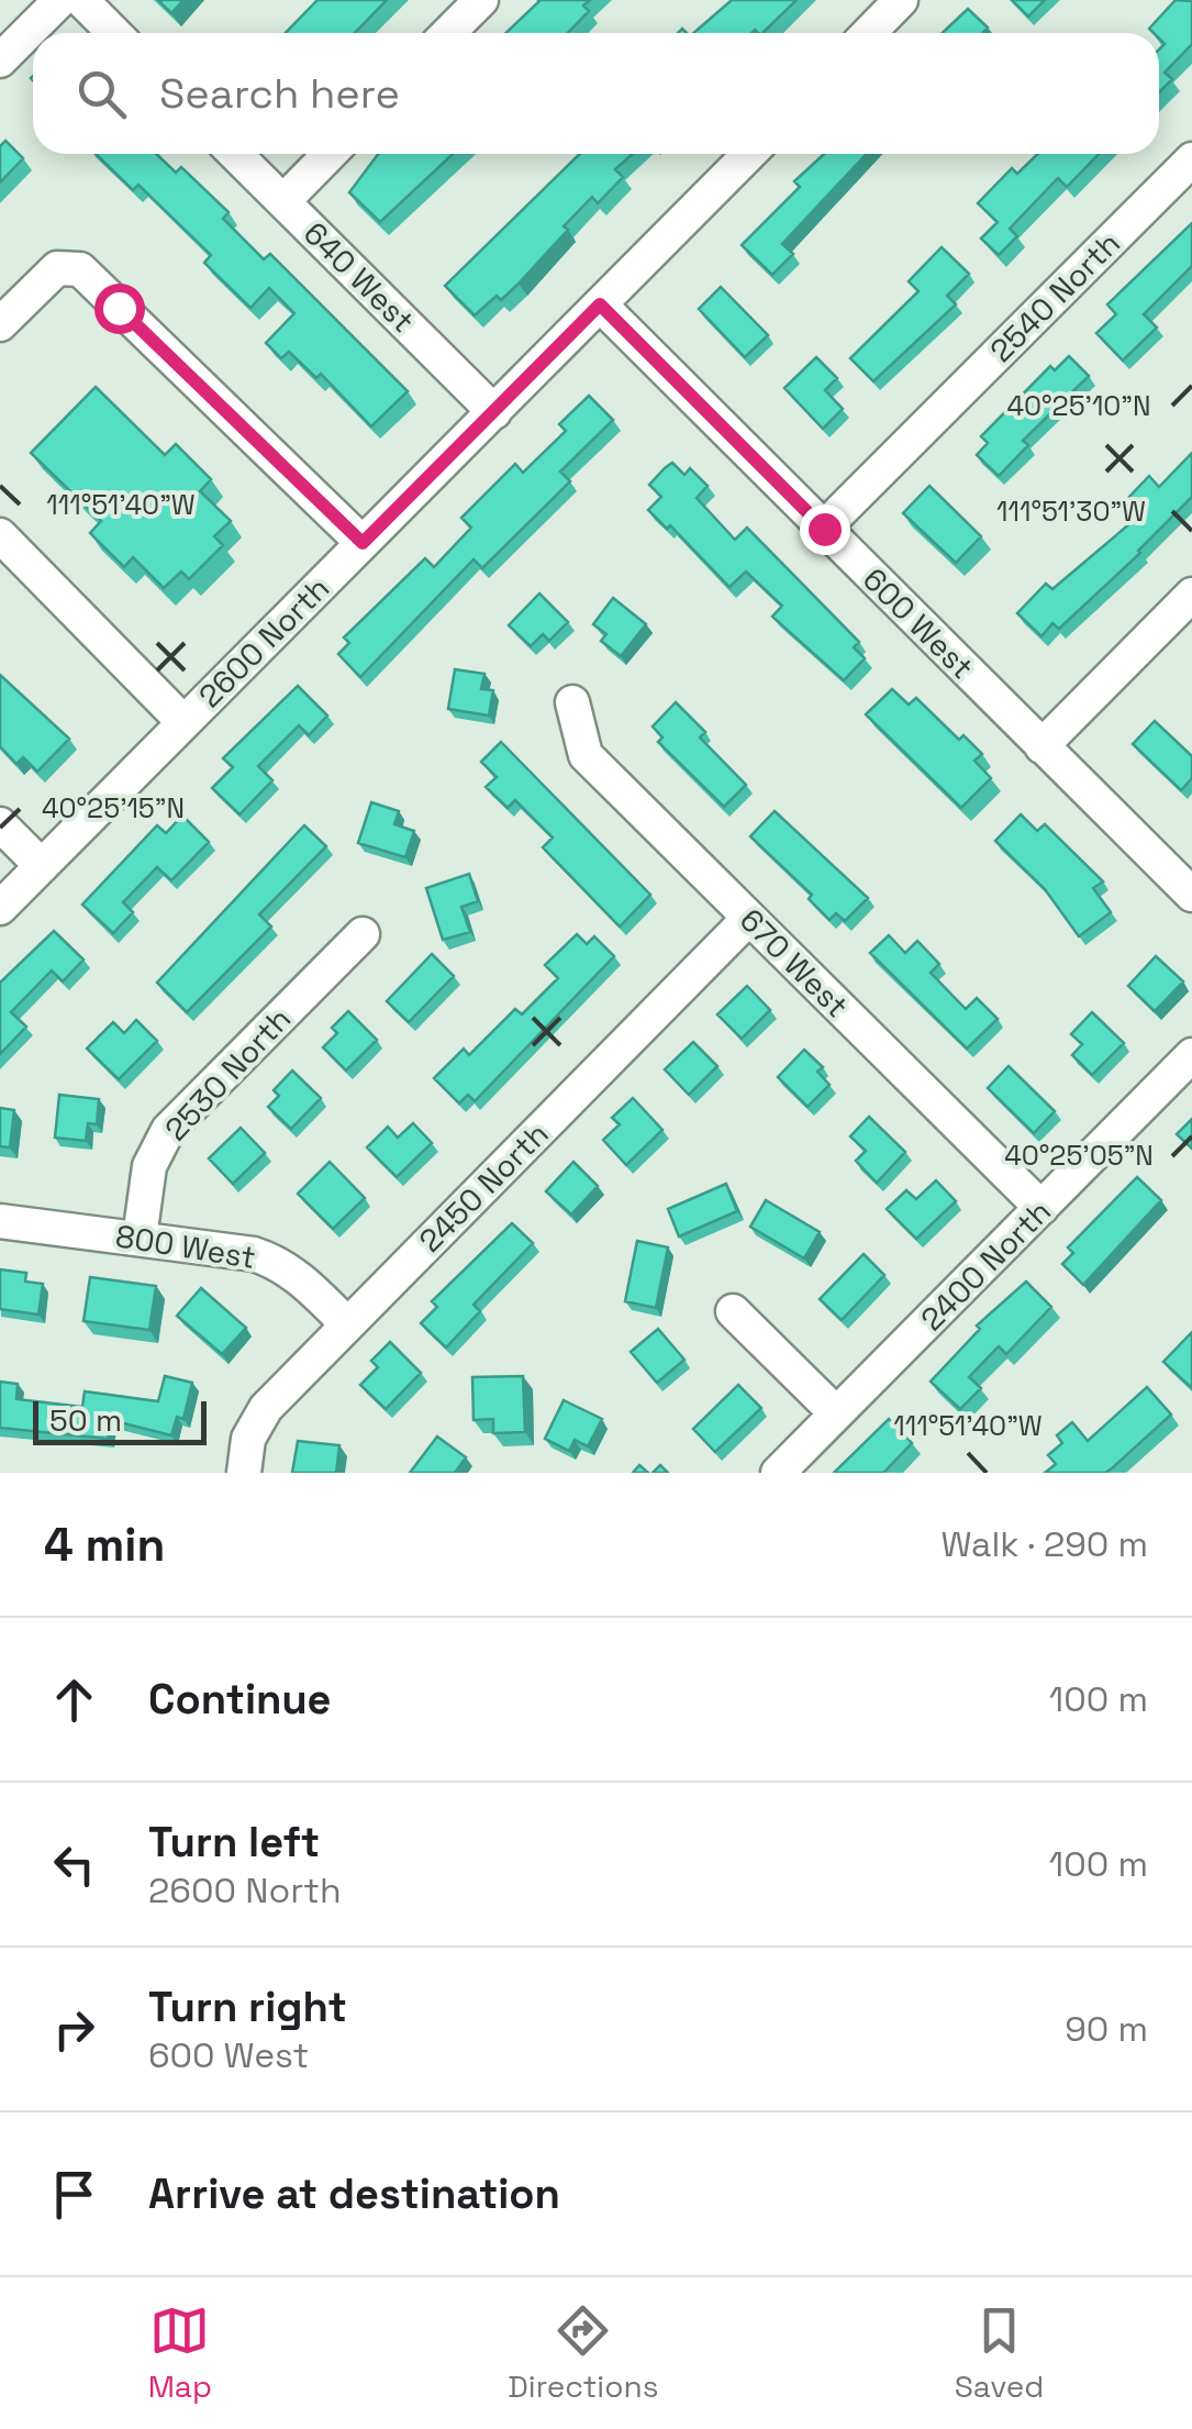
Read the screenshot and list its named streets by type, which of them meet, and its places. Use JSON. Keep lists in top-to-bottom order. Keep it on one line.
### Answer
{"streets":{"street":["640 West","2540 North","600 West","2600 North","670 West","2530 North","2450 North","800 West","2400 North"]},"crossings":[["640 West","2600 North"],["2540 North","600 West"],["600 West","2600 North"],["670 West","2450 North"],["670 West","2400 North"],["2530 North","800 West"],["2450 North","800 West"]],"scale_bar":"50 m","page":{"search":"Search here","scale":"50 m","heading":["4 min","Walk · 290 m"],"list":[["Continue","100 m"],["Turn left","2600 North","100 m"],["Turn right","600 West","90 m"],"Arrive at destination"],"nav":["Map","Directions","Saved"]},"coordinates":["40°25'10\"N","111°51'40\"W","111°51'30\"W","40°25'15\"N","40°25'05\"N"]}
